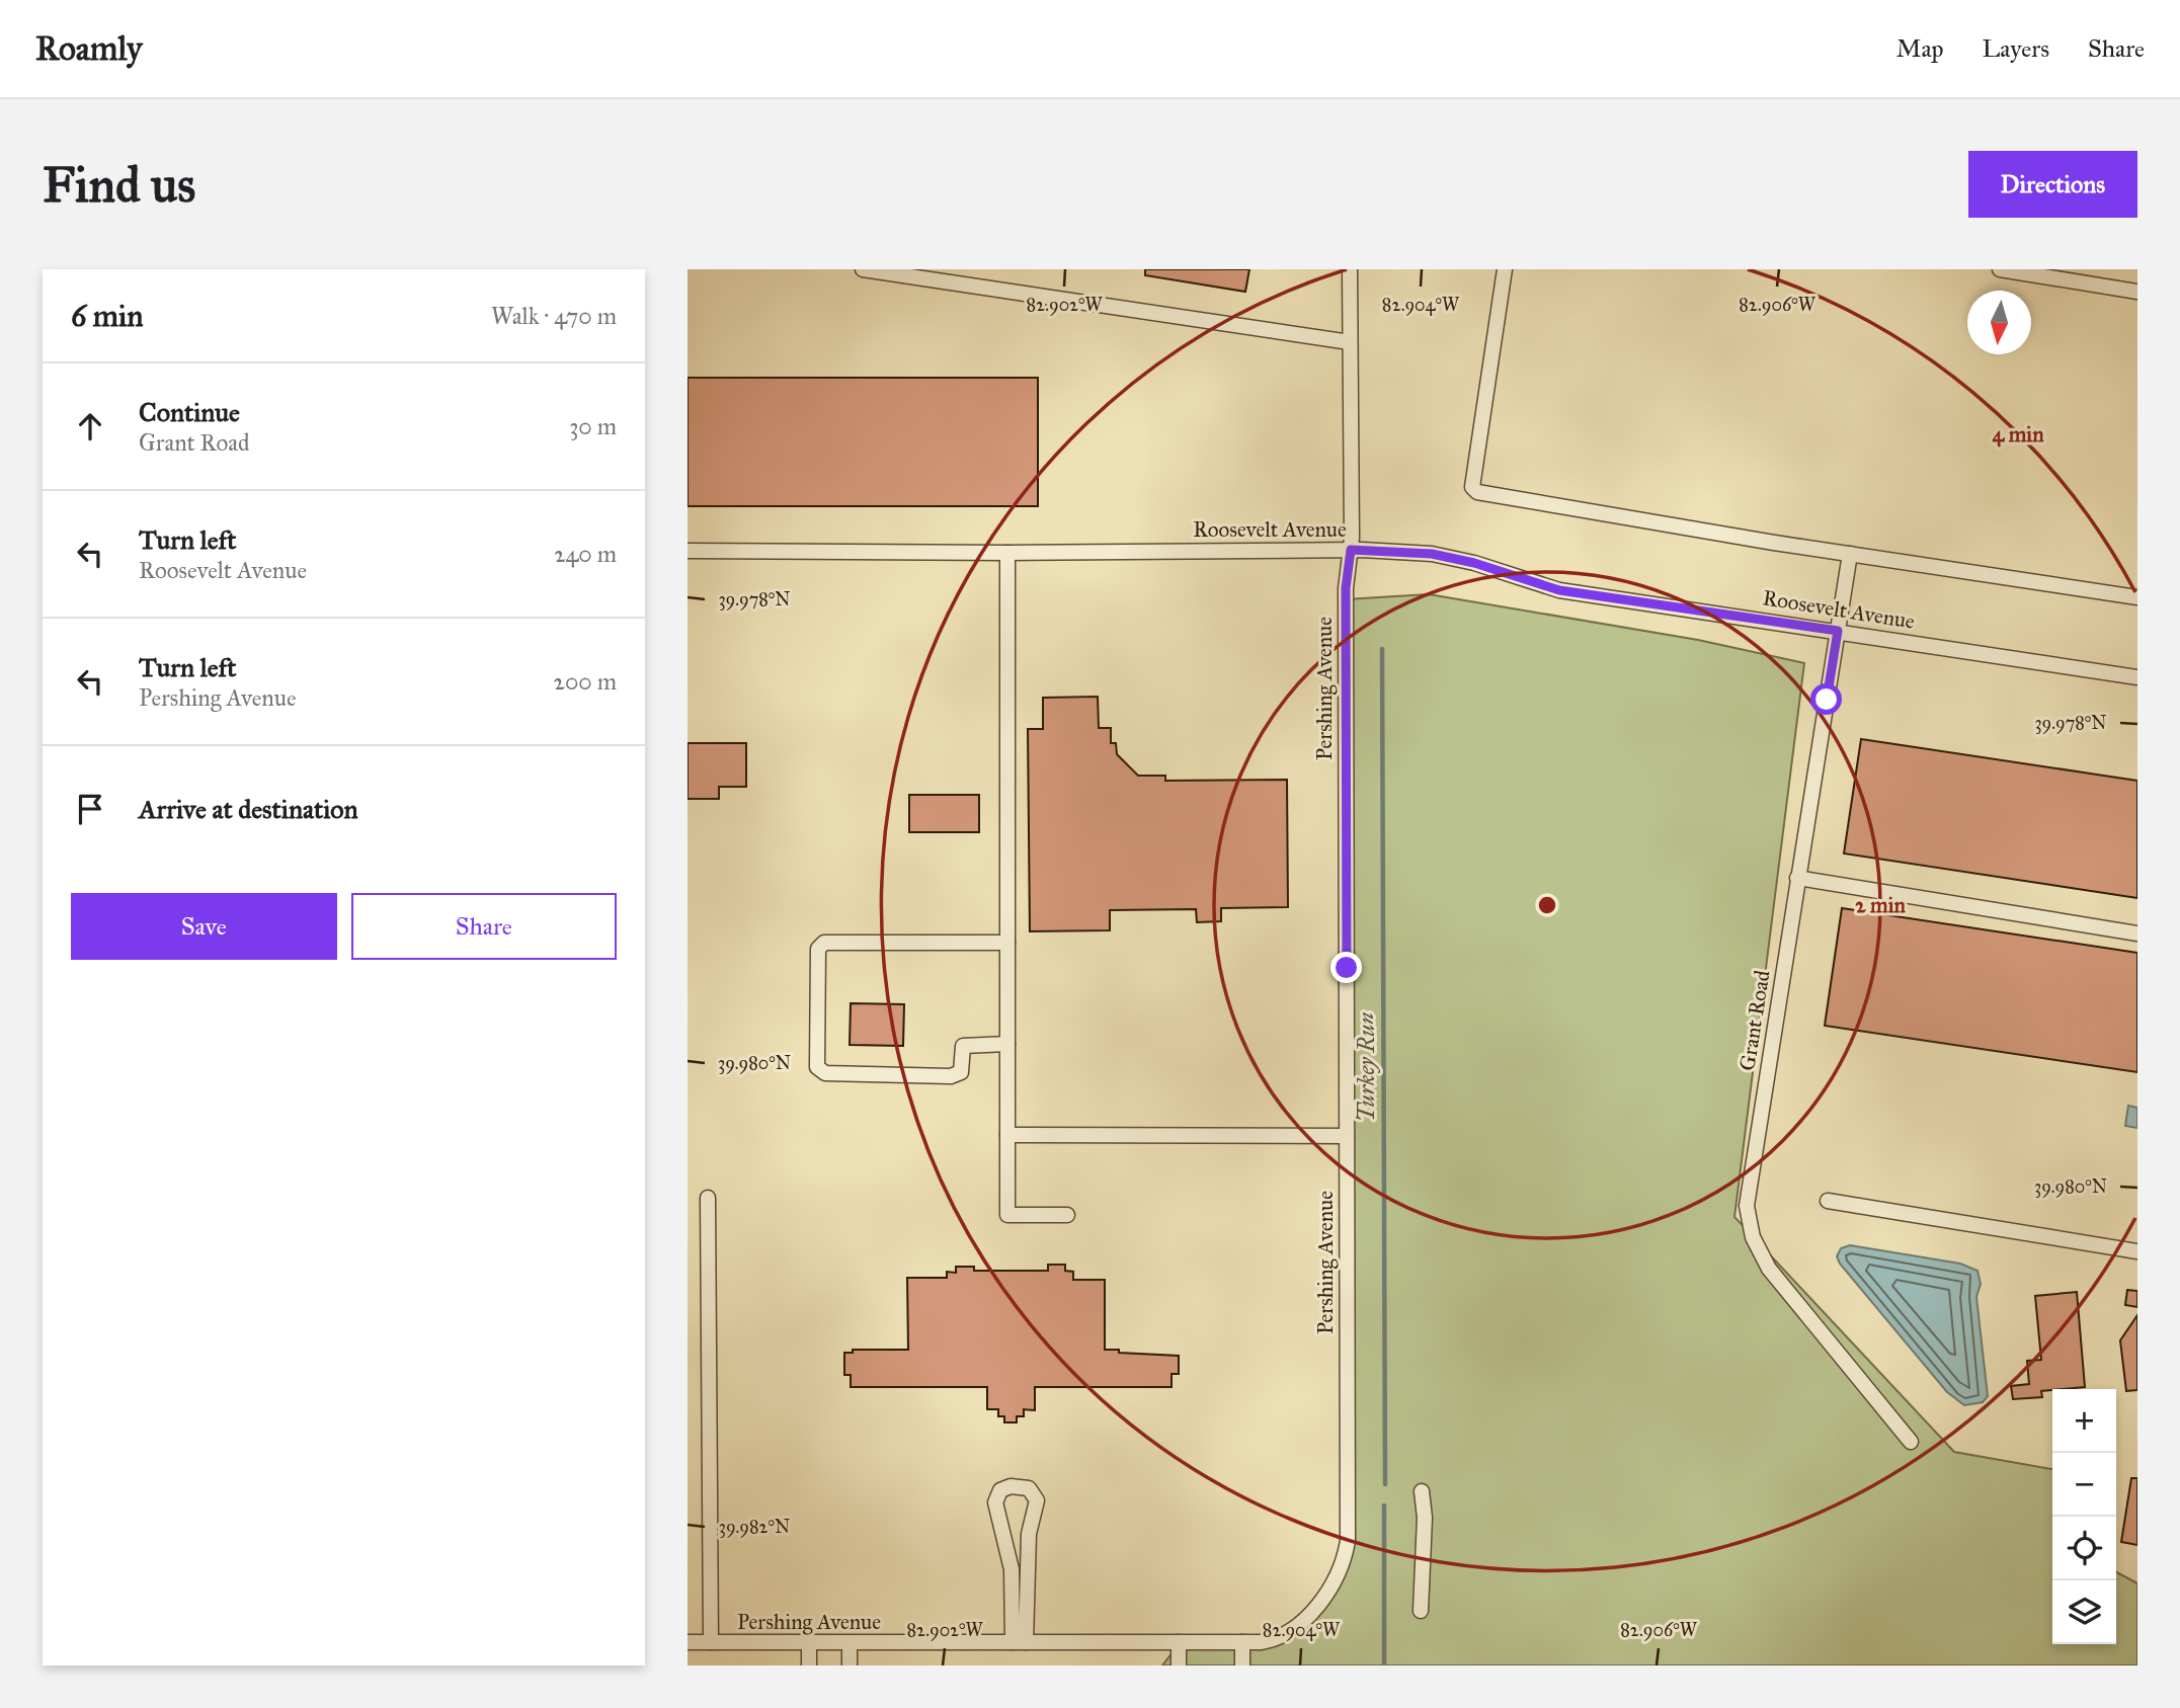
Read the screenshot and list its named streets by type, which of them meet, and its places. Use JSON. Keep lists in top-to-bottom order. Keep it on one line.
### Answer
{"streets":{"street":["Roosevelt Avenue","Pershing Avenue","Grant Road"]},"crossings":[["Roosevelt Avenue","Pershing Avenue"],["Roosevelt Avenue","Grant Road"]],"water":["Turkey Run"],"north":"bottom","page":{"header":"Roamly","nav":["Map","Layers","Share"],"buttons":["Directions",["Save","Share"]],"title":"Find us","heading":["6 min","Walk · 470 m"],"list":[["Continue","Grant Road","30 m"],["Turn left","Roosevelt Avenue","240 m"],["Turn left","Pershing Avenue","200 m"],"Arrive at destination"],"map_buttons":["+","−"]},"coordinates":["82.902°W","82.904°W","82.906°W","39.978°N","39.980°N","39.982°N"],"rings":["4 min","2 min"]}
